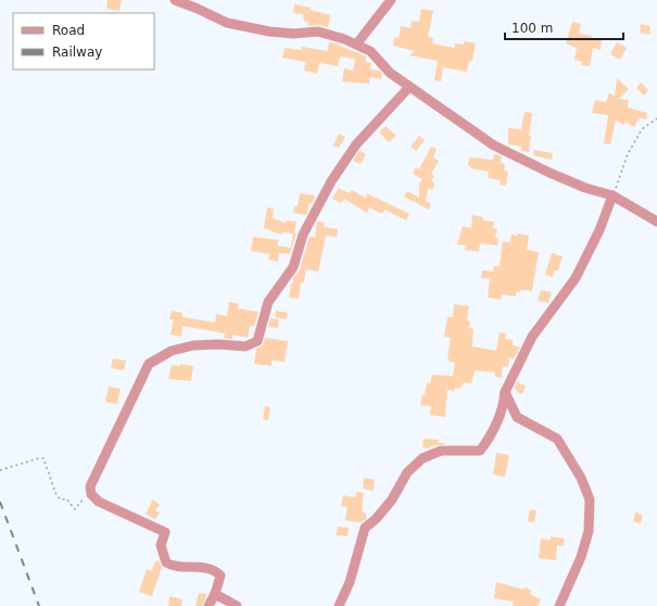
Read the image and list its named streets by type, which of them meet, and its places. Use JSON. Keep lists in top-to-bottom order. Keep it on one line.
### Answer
{"legend":["Road","Railway"],"scale_bar":"100 m"}
